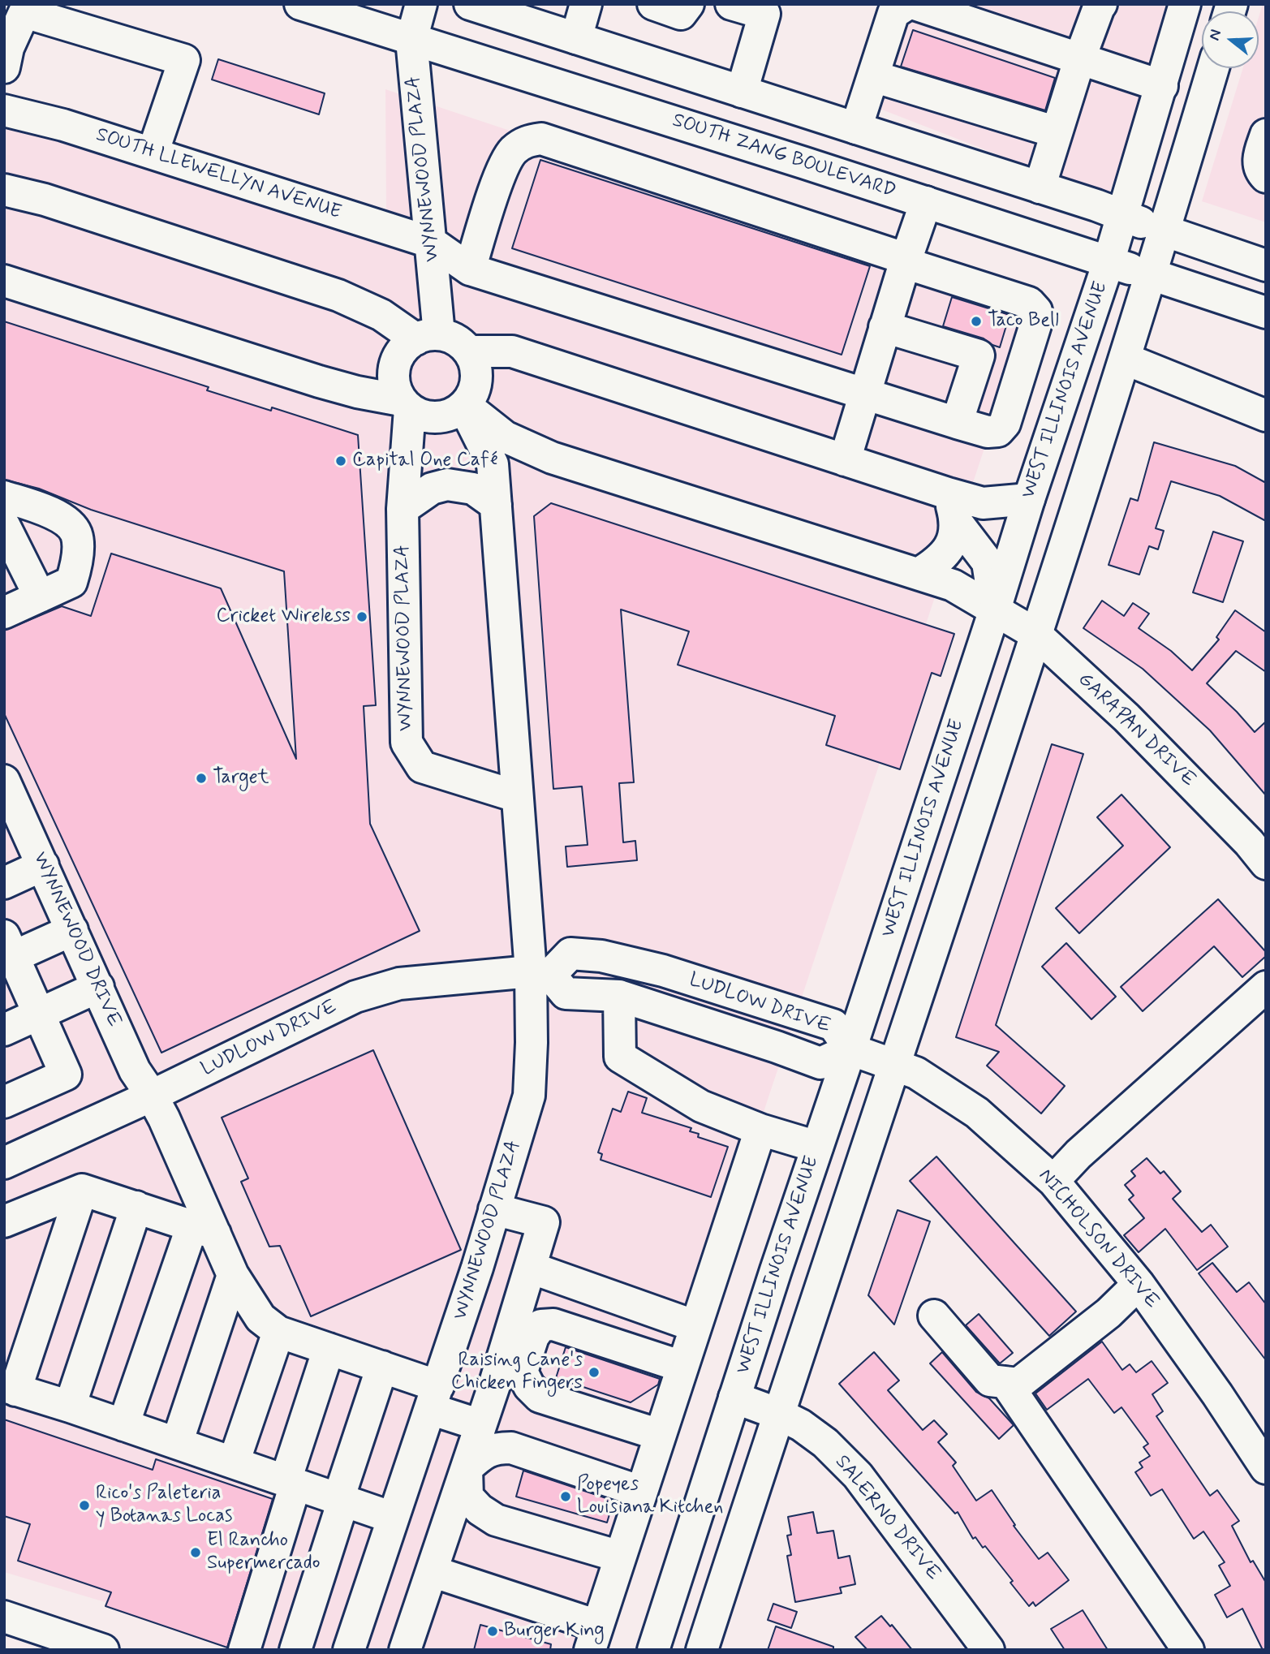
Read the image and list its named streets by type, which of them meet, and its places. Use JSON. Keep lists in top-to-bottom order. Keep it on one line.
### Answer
{"streets":{"street":["SOUTH ZANG BOULEVARD","WYNNEWOOD PLAZA","SOUTH LLEWELLYN AVENUE","WEST ILLINOIS AVENUE","GARAPAN DRIVE","WYNNEWOOD DRIVE","LUDLOW DRIVE","NICHOLSON DRIVE","SALERNO DRIVE"]},"crossings":[["SOUTH ZANG BOULEVARD","WYNNEWOOD PLAZA"],["SOUTH ZANG BOULEVARD","WEST ILLINOIS AVENUE"],["WYNNEWOOD PLAZA","SOUTH LLEWELLYN AVENUE"],["WYNNEWOOD PLAZA","GARAPAN DRIVE"],["WYNNEWOOD PLAZA","LUDLOW DRIVE"],["WEST ILLINOIS AVENUE","GARAPAN DRIVE"],["WEST ILLINOIS AVENUE","LUDLOW DRIVE"],["WEST ILLINOIS AVENUE","NICHOLSON DRIVE"],["WEST ILLINOIS AVENUE","SALERNO DRIVE"],["WYNNEWOOD DRIVE","LUDLOW DRIVE"],["LUDLOW DRIVE","NICHOLSON DRIVE"]],"places":["Taco Bell","Capital One Café","Cricket Wireless","Target","Raising Cane's Chicken Fingers","Popeyes Louisiana Kitchen","Rico's Paleteria y Botanas Locas","El Rancho Supermercado","Burger King"],"north":"left"}
